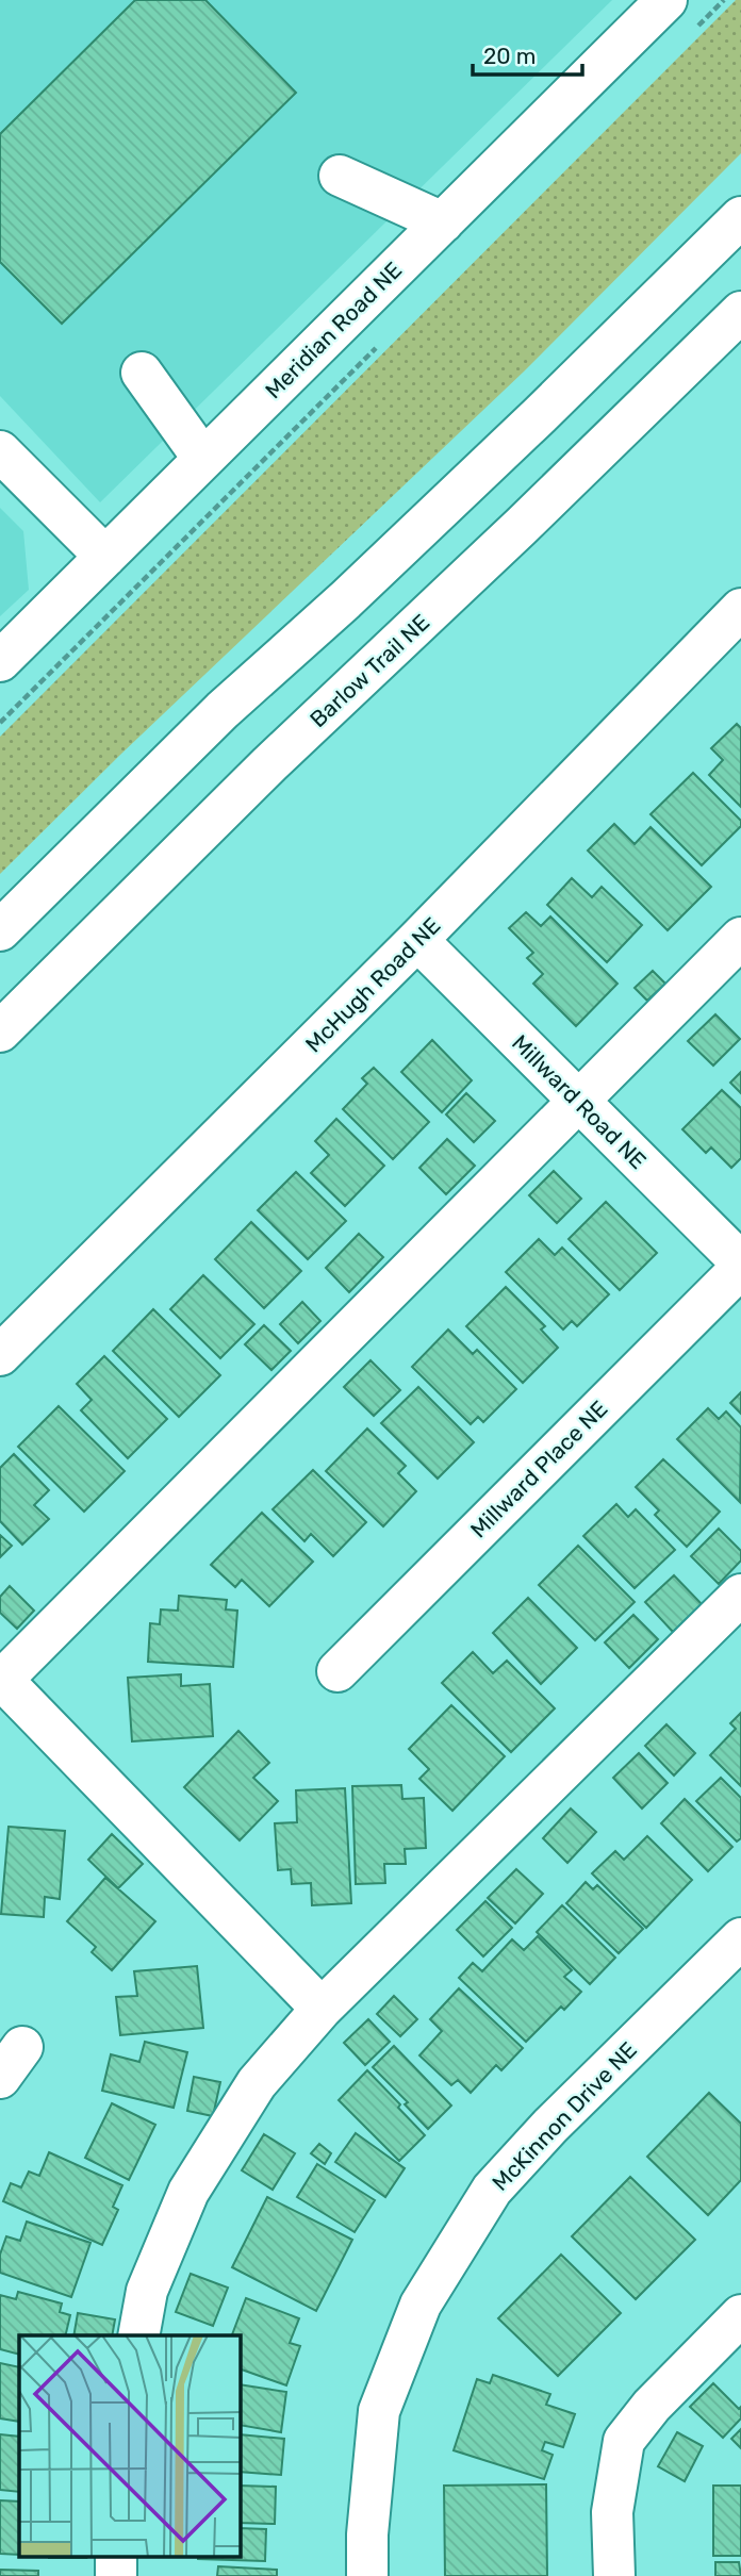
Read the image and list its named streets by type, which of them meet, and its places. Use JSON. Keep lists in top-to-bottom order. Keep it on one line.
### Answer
{"streets":{"street":["Meridian Road NE","Barlow Trail NE","McHugh Road NE","Millward Road NE","Millward Place NE","McKinnon Drive NE"]},"crossings":[["McHugh Road NE","Millward Road NE"],["Millward Road NE","Millward Place NE"]],"scale_bar":"20 m"}
